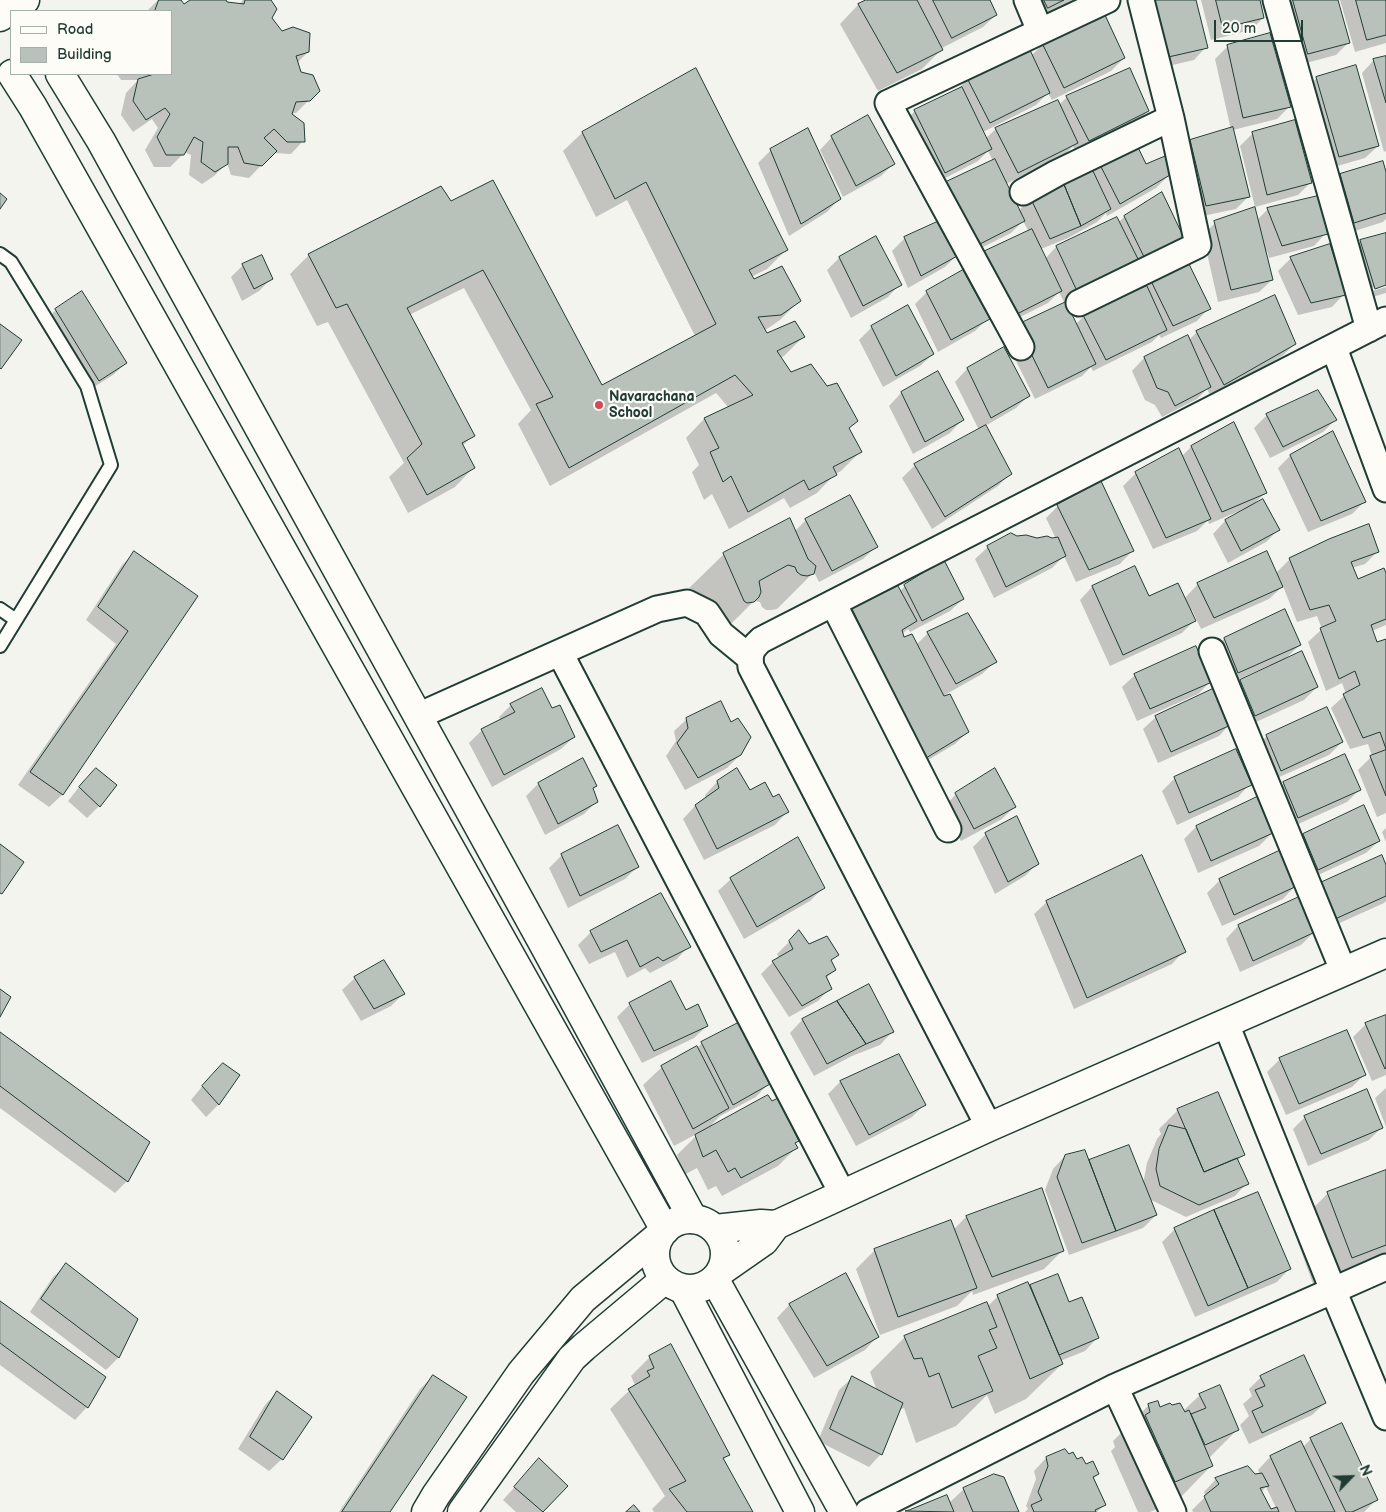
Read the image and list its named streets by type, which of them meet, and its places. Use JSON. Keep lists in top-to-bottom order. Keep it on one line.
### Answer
{"places":["Navarachana School"],"legend":["Road","Building"],"scale_bar":"20 m","north":"top right"}
